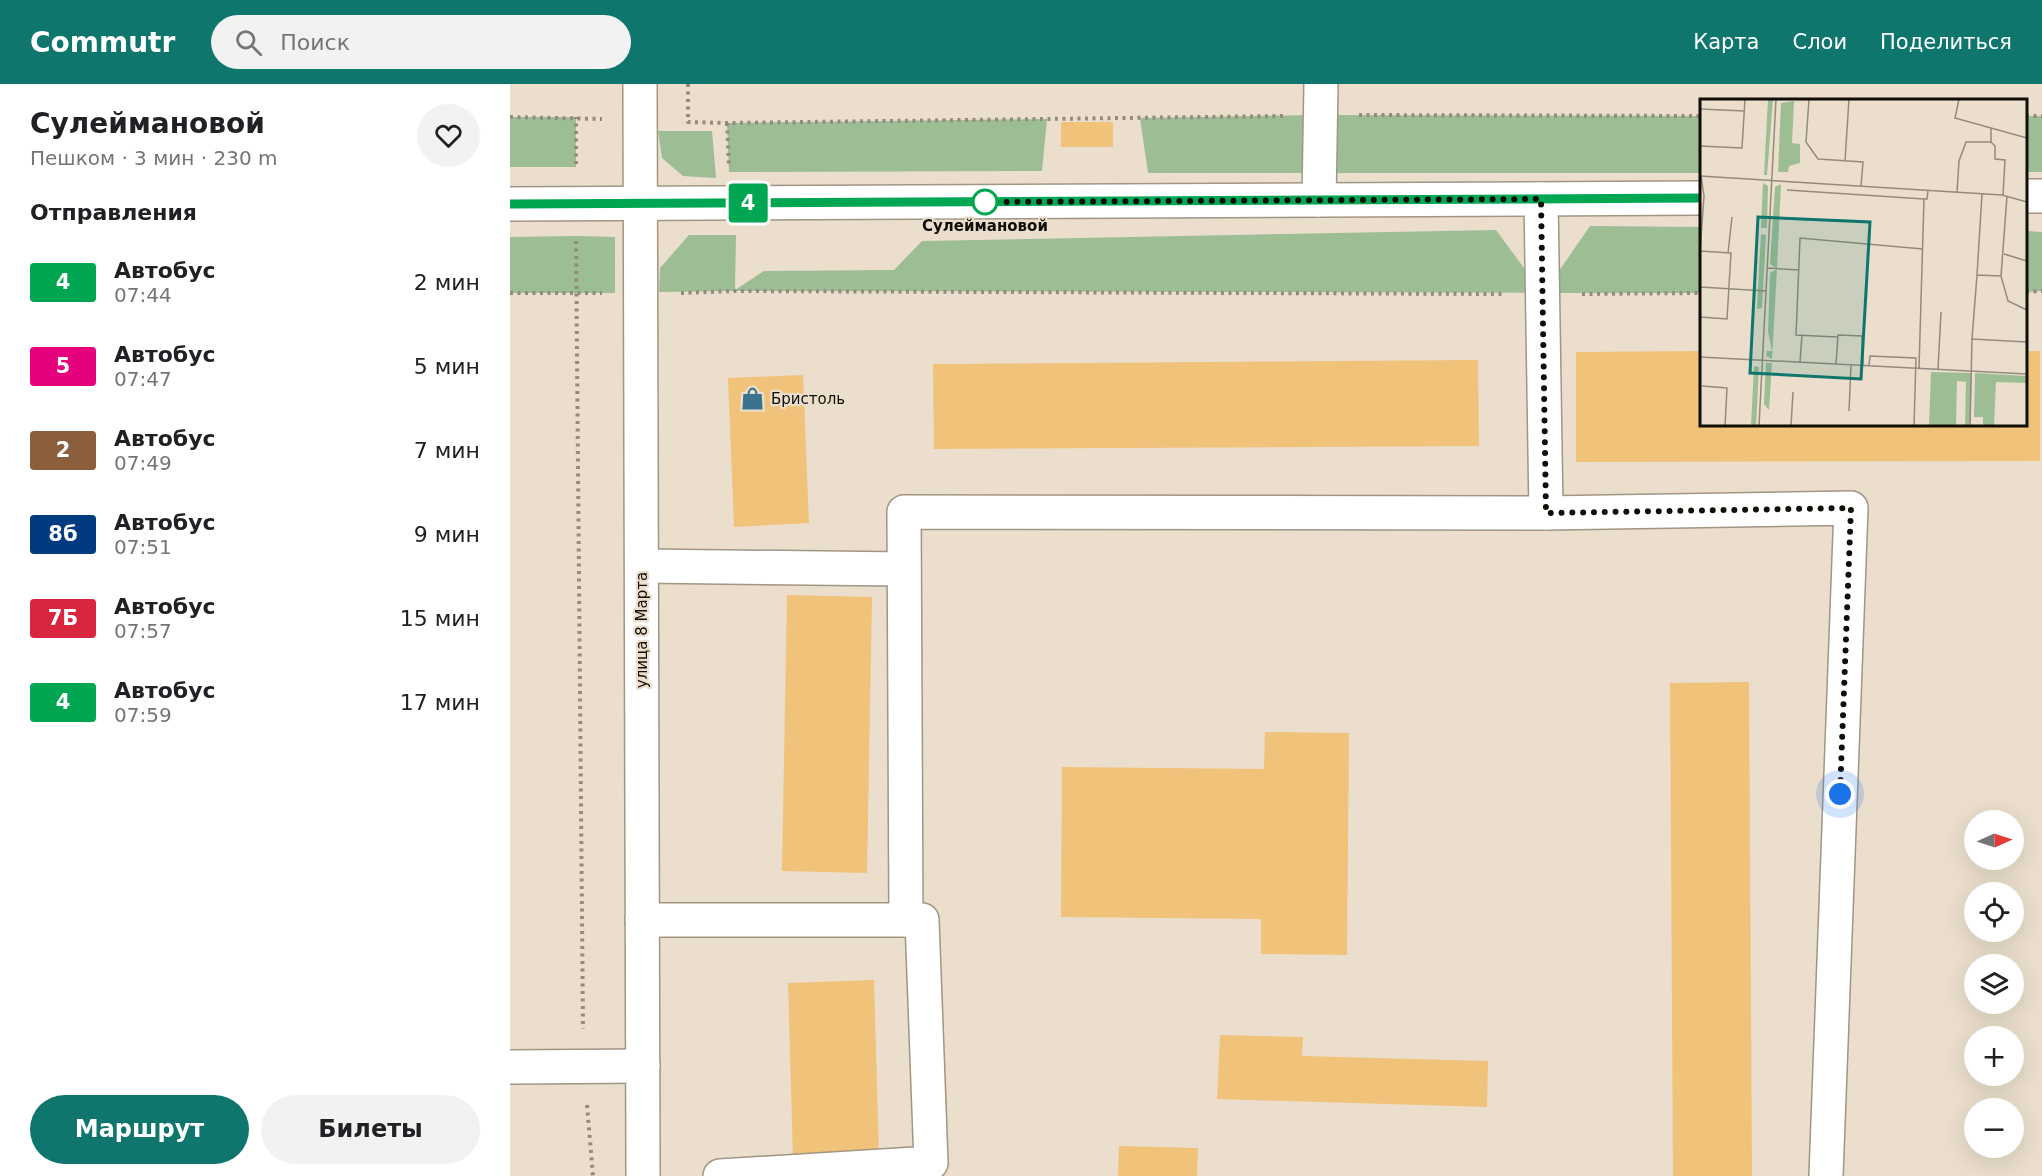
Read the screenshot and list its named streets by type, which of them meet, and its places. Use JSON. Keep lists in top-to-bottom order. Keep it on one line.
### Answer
{"streets":{"street":["улица 8 Марта"]},"places":{"other":["Сулеймановой"],"shop":["Бристоль"]},"lines":["bus line 4"],"north":"right","page":{"header":"Commutr","search":"Поиск","nav":["Карта","Слои","Поделиться"],"heading":[["Сулеймановой","Пешком · 3 мин · 230 m"],"Отправления"],"on_map":"4","list":[{"mark":"4","name":"Автобус","note":"07:44","value":"2 мин"},{"mark":"5","name":"Автобус","note":"07:47","value":"5 мин"},{"mark":"2","name":"Автобус","note":"07:49","value":"7 мин"},{"mark":"8б","name":"Автобус","note":"07:51","value":"9 мин"},{"mark":"7Б","name":"Автобус","note":"07:57","value":"15 мин"},{"mark":"4","name":"Автобус","note":"07:59","value":"17 мин"}],"map_buttons":["+","−"],"buttons":["Маршрут","Билеты"]}}
